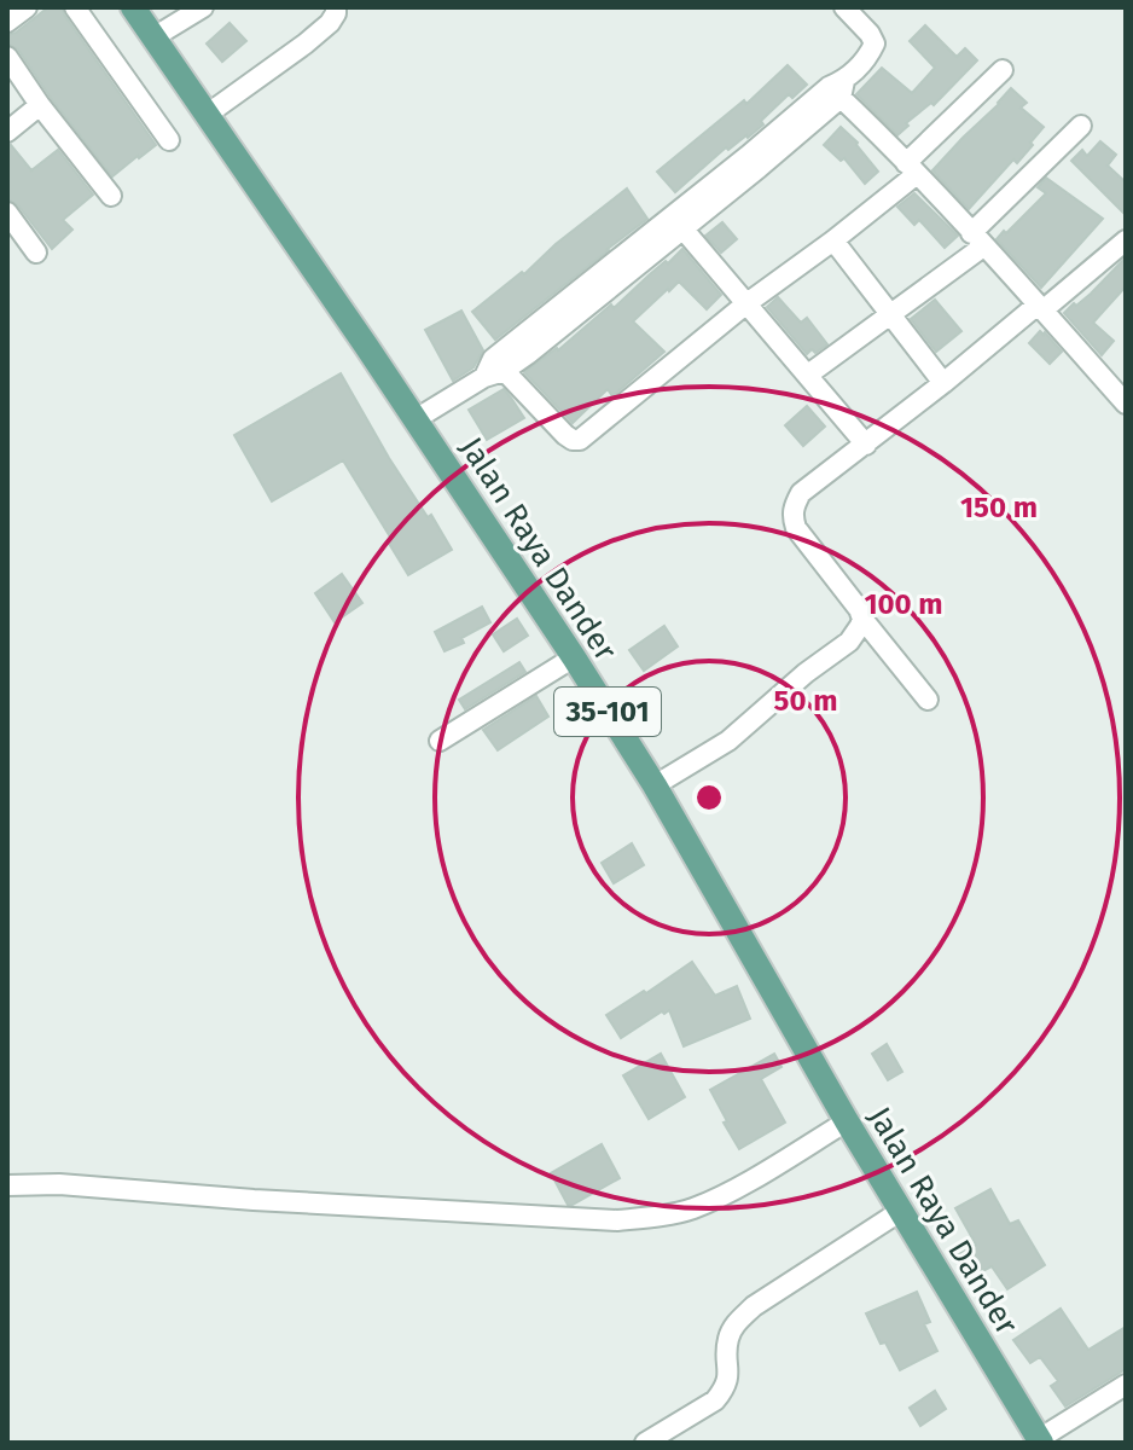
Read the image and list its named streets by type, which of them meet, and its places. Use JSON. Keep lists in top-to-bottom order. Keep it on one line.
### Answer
{"streets":{"main road":["Jalan Raya Dander","35-101"]},"rings":["150 m","100 m","50 m"]}
